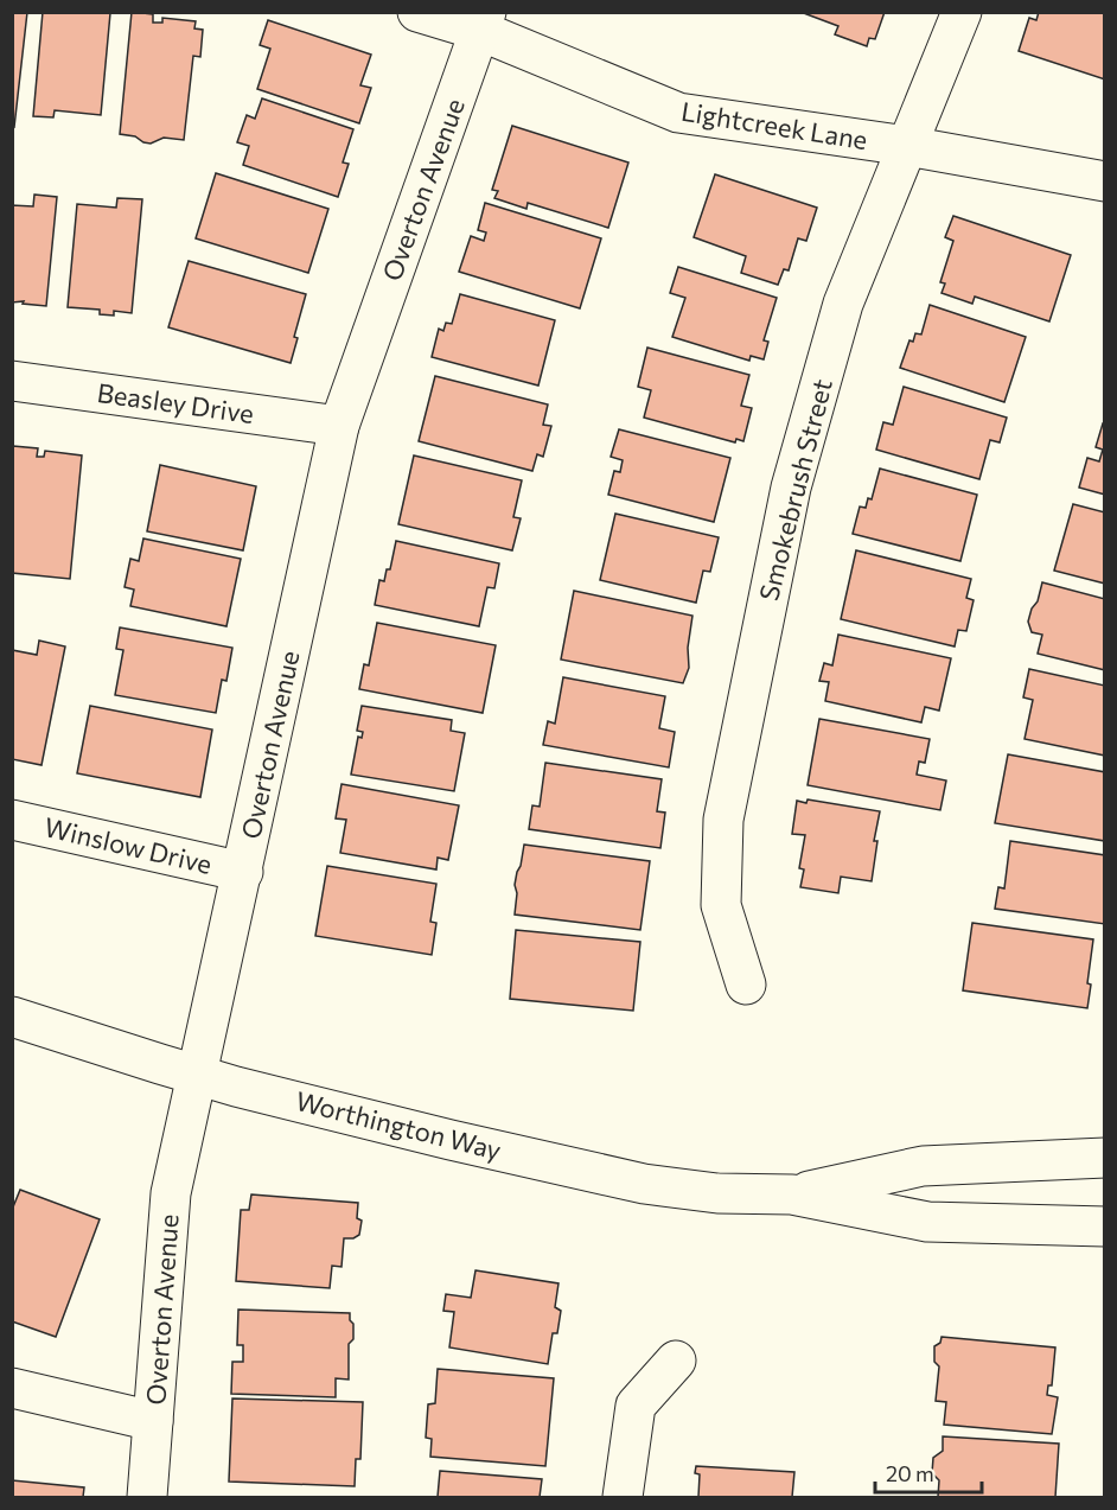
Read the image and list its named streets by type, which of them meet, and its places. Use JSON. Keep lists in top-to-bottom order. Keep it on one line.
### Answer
{"streets":{"street":["Lightcreek Lane","Overton Avenue","Beasley Drive","Smokebrush Street","Winslow Drive","Worthington Way"]},"crossings":[["Lightcreek Lane","Overton Avenue"],["Lightcreek Lane","Smokebrush Street"],["Overton Avenue","Beasley Drive"],["Overton Avenue","Winslow Drive"],["Overton Avenue","Worthington Way"]],"scale_bar":"20 m"}
